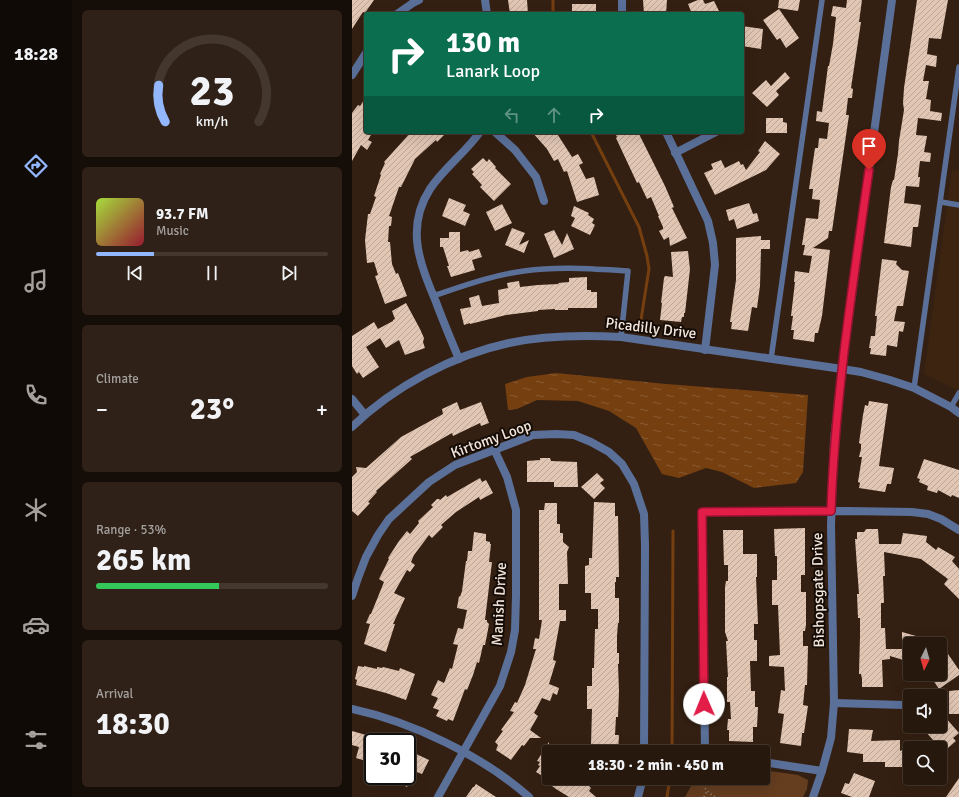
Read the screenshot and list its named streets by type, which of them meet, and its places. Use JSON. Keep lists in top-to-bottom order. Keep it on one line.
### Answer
{"streets":{"street":["Picadilly Drive","Kirtomy Loop","Bishopsgate Drive","Manish Drive"]},"crossings":[["Picadilly Drive","Bishopsgate Drive"],["Kirtomy Loop","Manish Drive"]],"north":"bottom","page":{"tabs":"18:28","turn":["130 m","Lanark Loop"],"song":["93.7 FM","Music"],"tile":["Climate",["Range · 53%","265 km"],["Arrival","18:30"]],"heat":["−","23°","+"],"limit":"30","trip":"18:30 · 2 min · 450 m","gauge":["23","km/h"]}}
